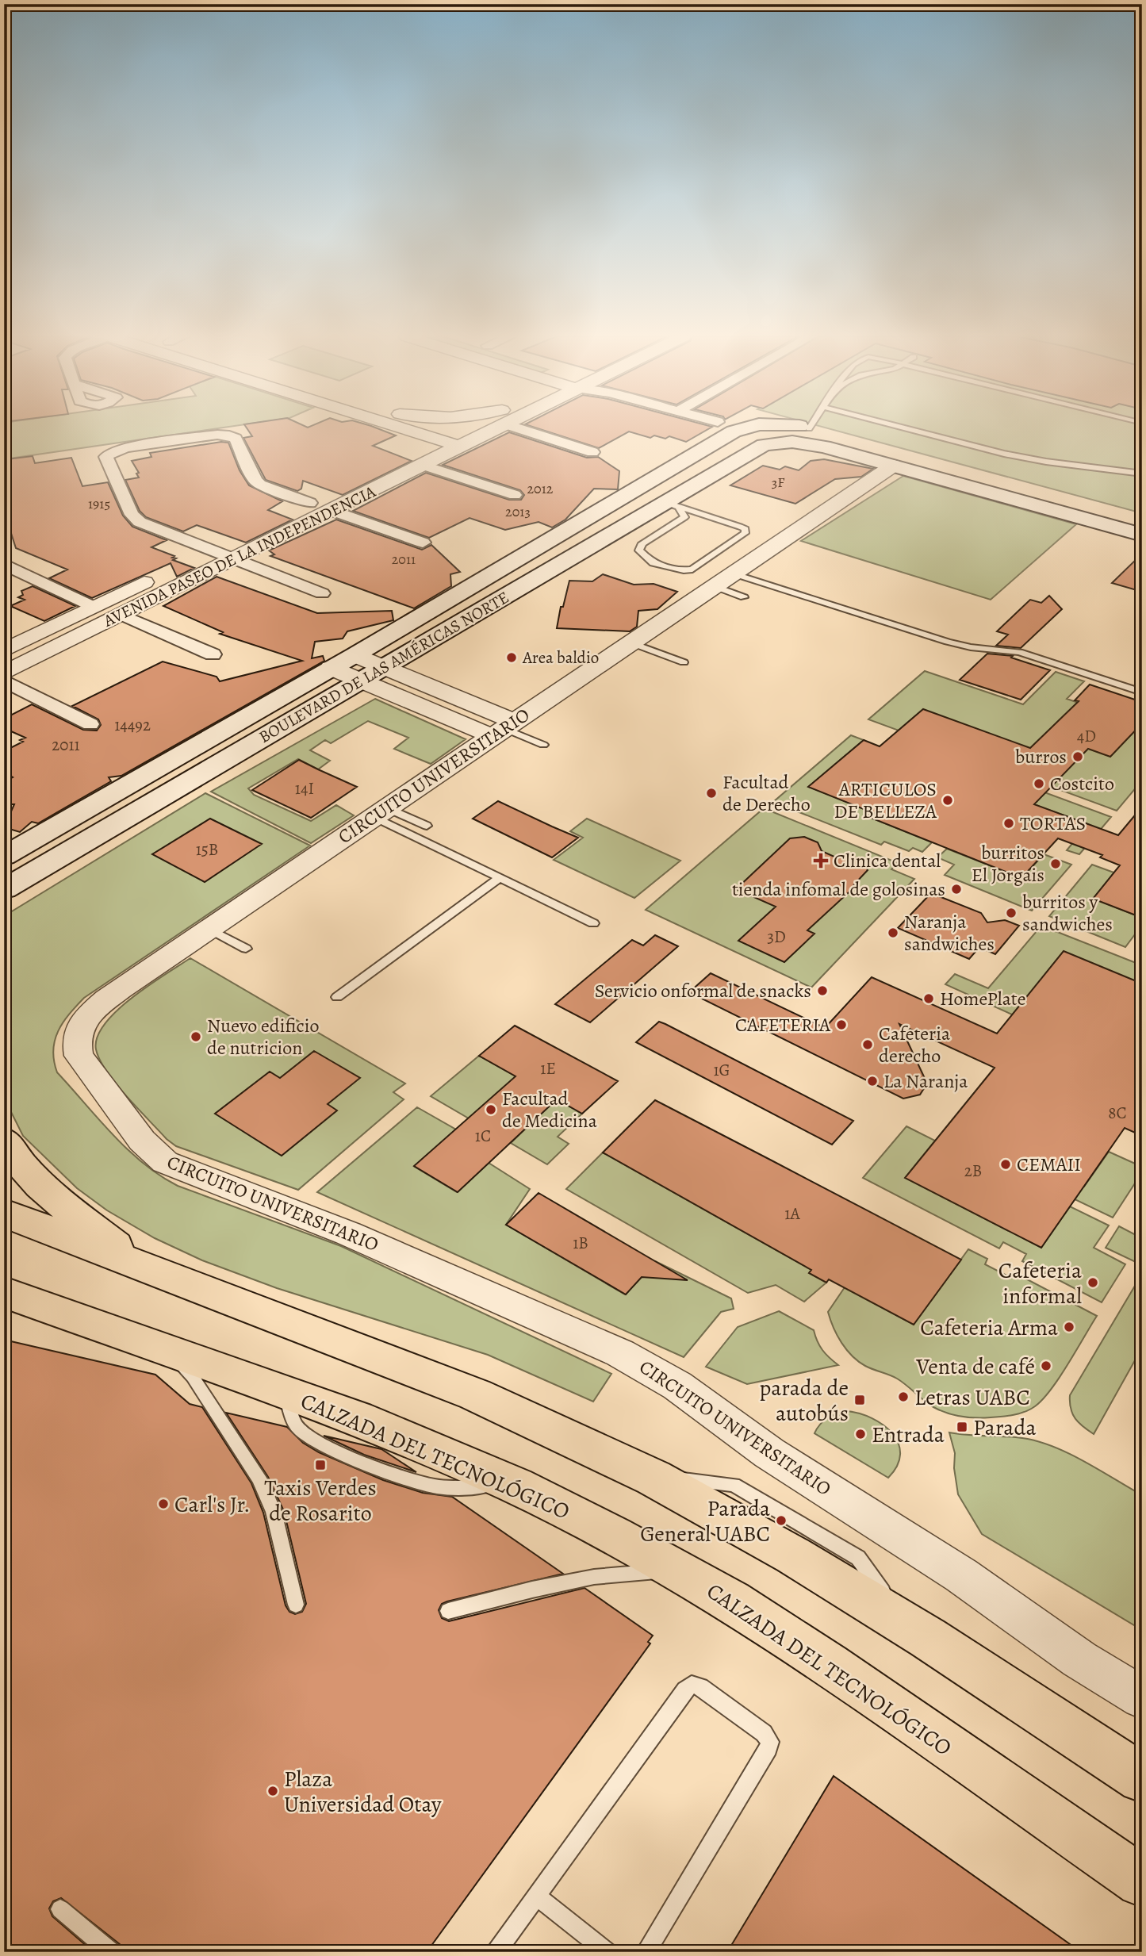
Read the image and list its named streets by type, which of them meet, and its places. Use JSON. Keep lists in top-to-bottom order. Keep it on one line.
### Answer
{"streets":{"main road":["BOULEVARD DE LAS AMÉRICAS NORTE","CALZADA DEL TECNOLÓGICO"],"street":["AVENIDA PASEO DE LA INDEPENDENCIA","CIRCUITO UNIVERSITARIO"]},"places":{"other":["Area baldio","burros","Costcito","Facultad de Derecho","ARTICULOS DE BELLEZA","TORTAS","burritos El Jorgais","tienda infomal de golosinas","burritos y sandwiches","Naranja sandwiches","Servicio onformal de snacks","HomePlate","CAFETERIA","Nuevo edificio de nutricion","Cafeteria derecho","La Naranja","Facultad de Medicina","CEMAII","Cafeteria informal","Cafeteria Arma","Venta de café","Letras UABC","Entrada","Carl's Jr.","Parada General UABC","Plaza Universidad Otay"],"health":["Clinica dental"],"transit":["parada de autobús","Parada","Taxis Verdes de Rosarito"]},"house_numbers":["3F","2012","1915","2013","2011","14492","4D","2011","14I","15B","3D","1E","1G","8C","1C","2B","1A","1B"]}
